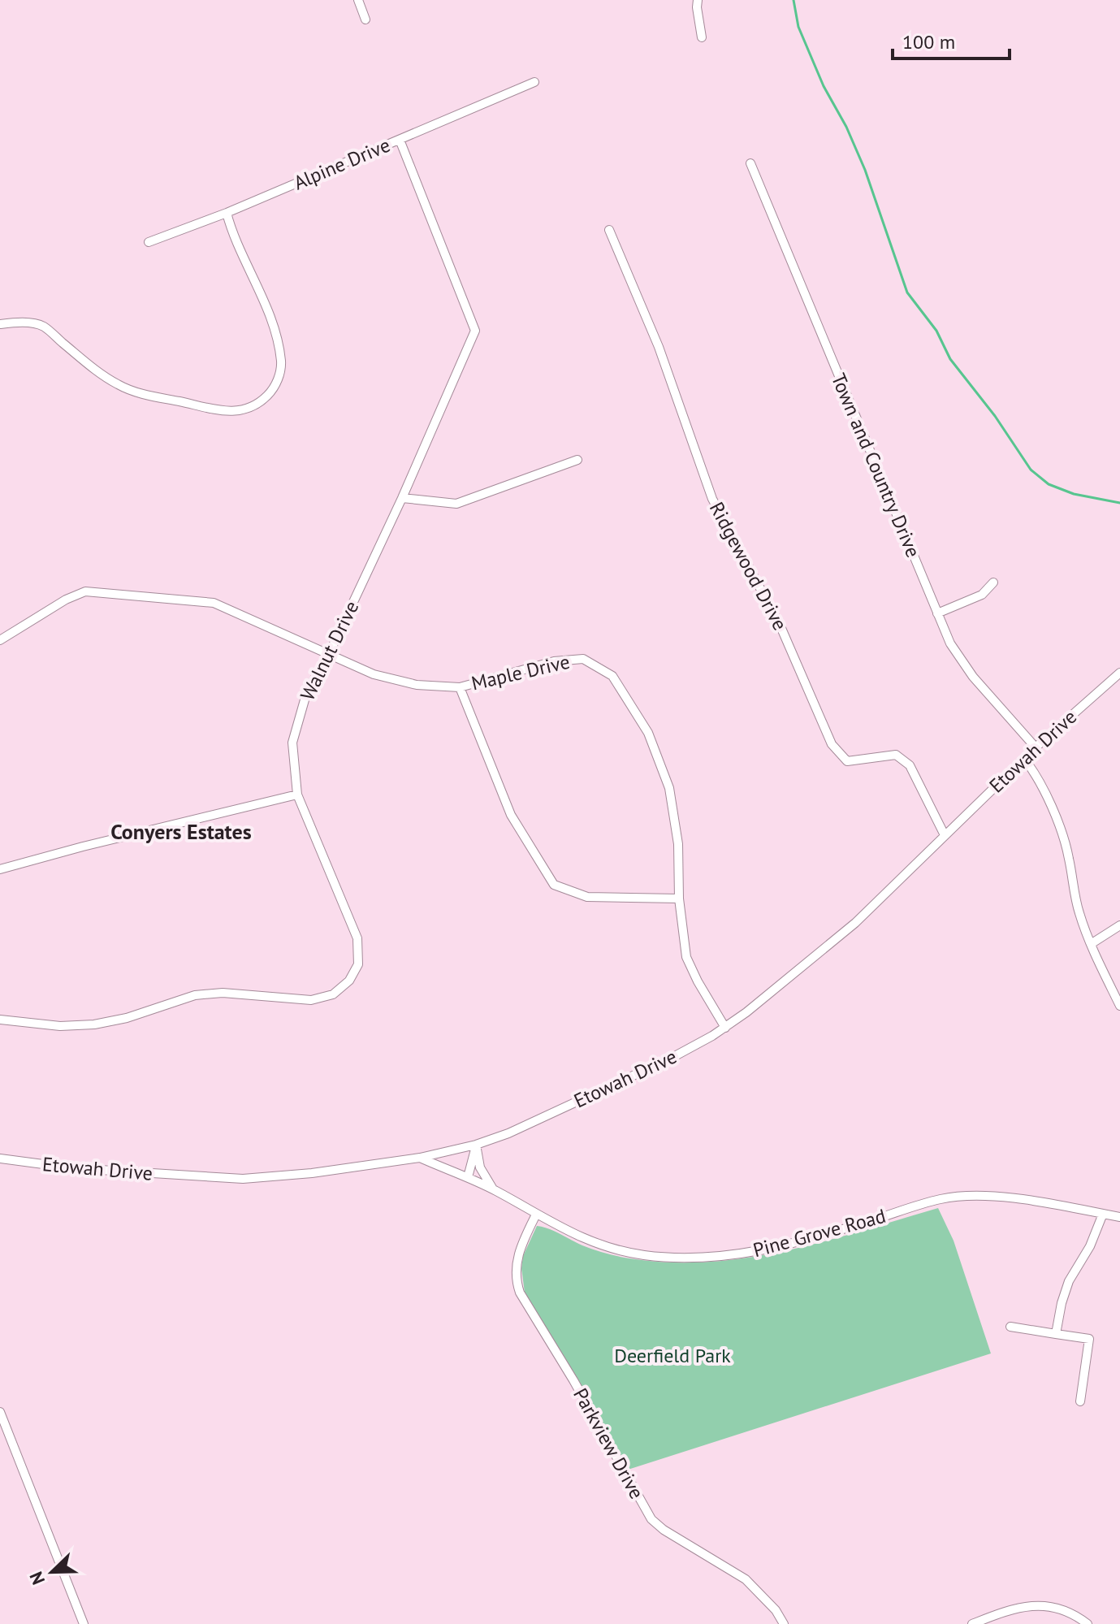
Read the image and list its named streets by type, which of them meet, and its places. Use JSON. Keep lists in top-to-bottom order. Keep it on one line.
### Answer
{"streets":{"street":["Alpine Drive","Town and Country Drive","Ridgewood Drive","Walnut Drive","Maple Drive","Etowah Drive","Pine Grove Road","Parkview Drive"]},"crossings":[["Alpine Drive","Walnut Drive"],["Town and Country Drive","Etowah Drive"],["Ridgewood Drive","Etowah Drive"],["Walnut Drive","Maple Drive"],["Maple Drive","Etowah Drive"],["Etowah Drive","Pine Grove Road"],["Pine Grove Road","Parkview Drive"]],"districts":["Conyers Estates"],"parks":["Deerfield Park"],"scale_bar":"100 m","north":"bottom left"}
